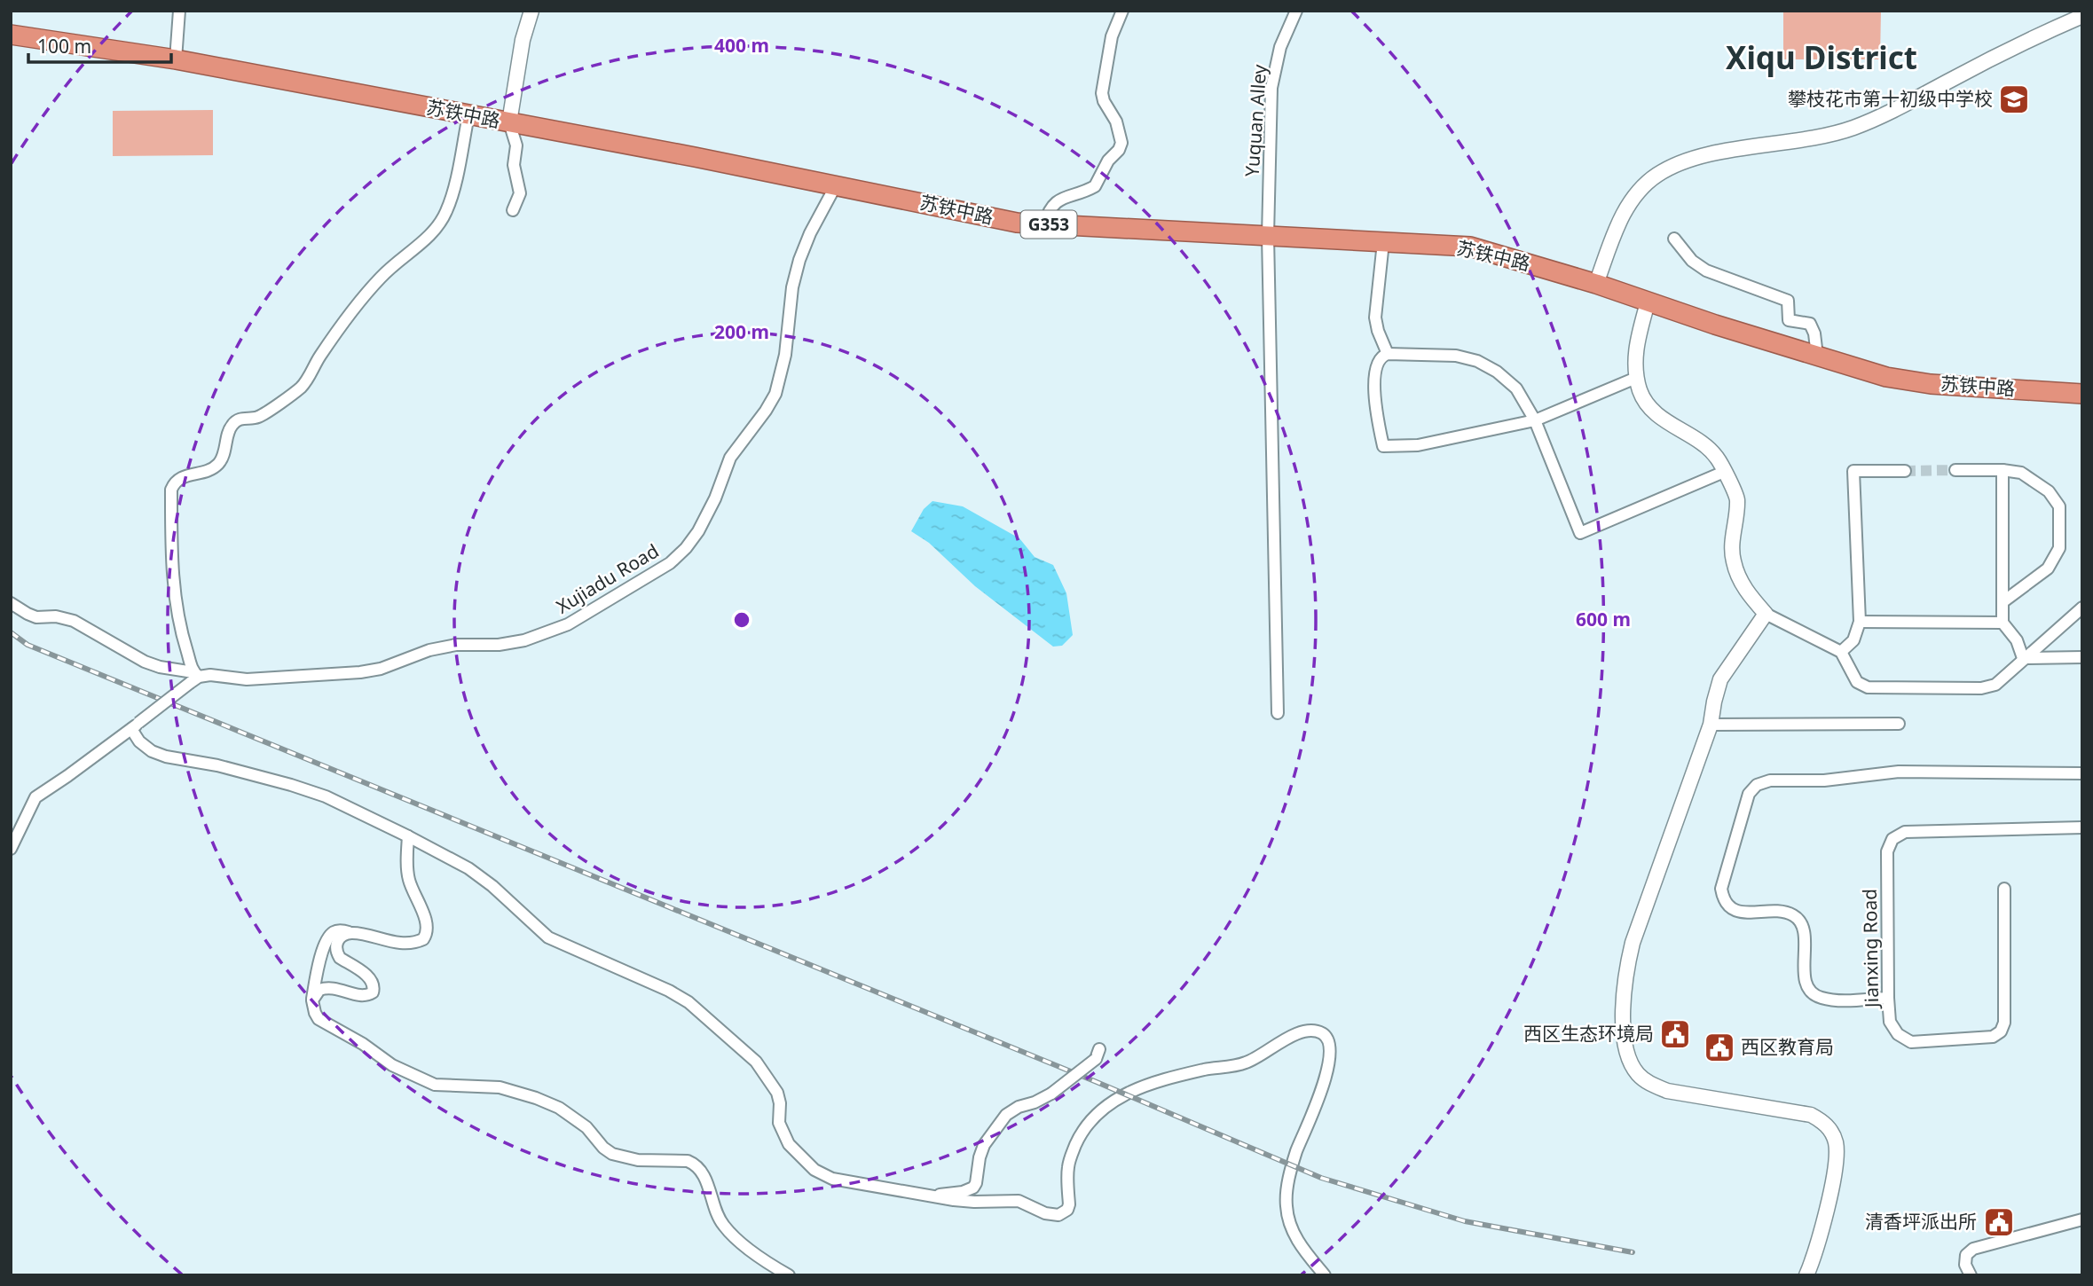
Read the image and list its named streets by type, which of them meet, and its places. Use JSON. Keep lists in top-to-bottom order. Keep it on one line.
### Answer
{"streets":{"highway":["苏铁中路","G353"],"street":["Yuquan Alley","Xujiadu Road","Jianxing Road"]},"crossings":[["苏铁中路","Yuquan Alley"],["苏铁中路","Xujiadu Road"]],"districts":["Xiqu District"],"places":{"school or university":["攀枝花市第十初级中学校"],"public building":["西区生态环境局","西区教育局","清香坪派出所"]},"scale_bar":"100 m","rings":["400 m","200 m","600 m"]}
